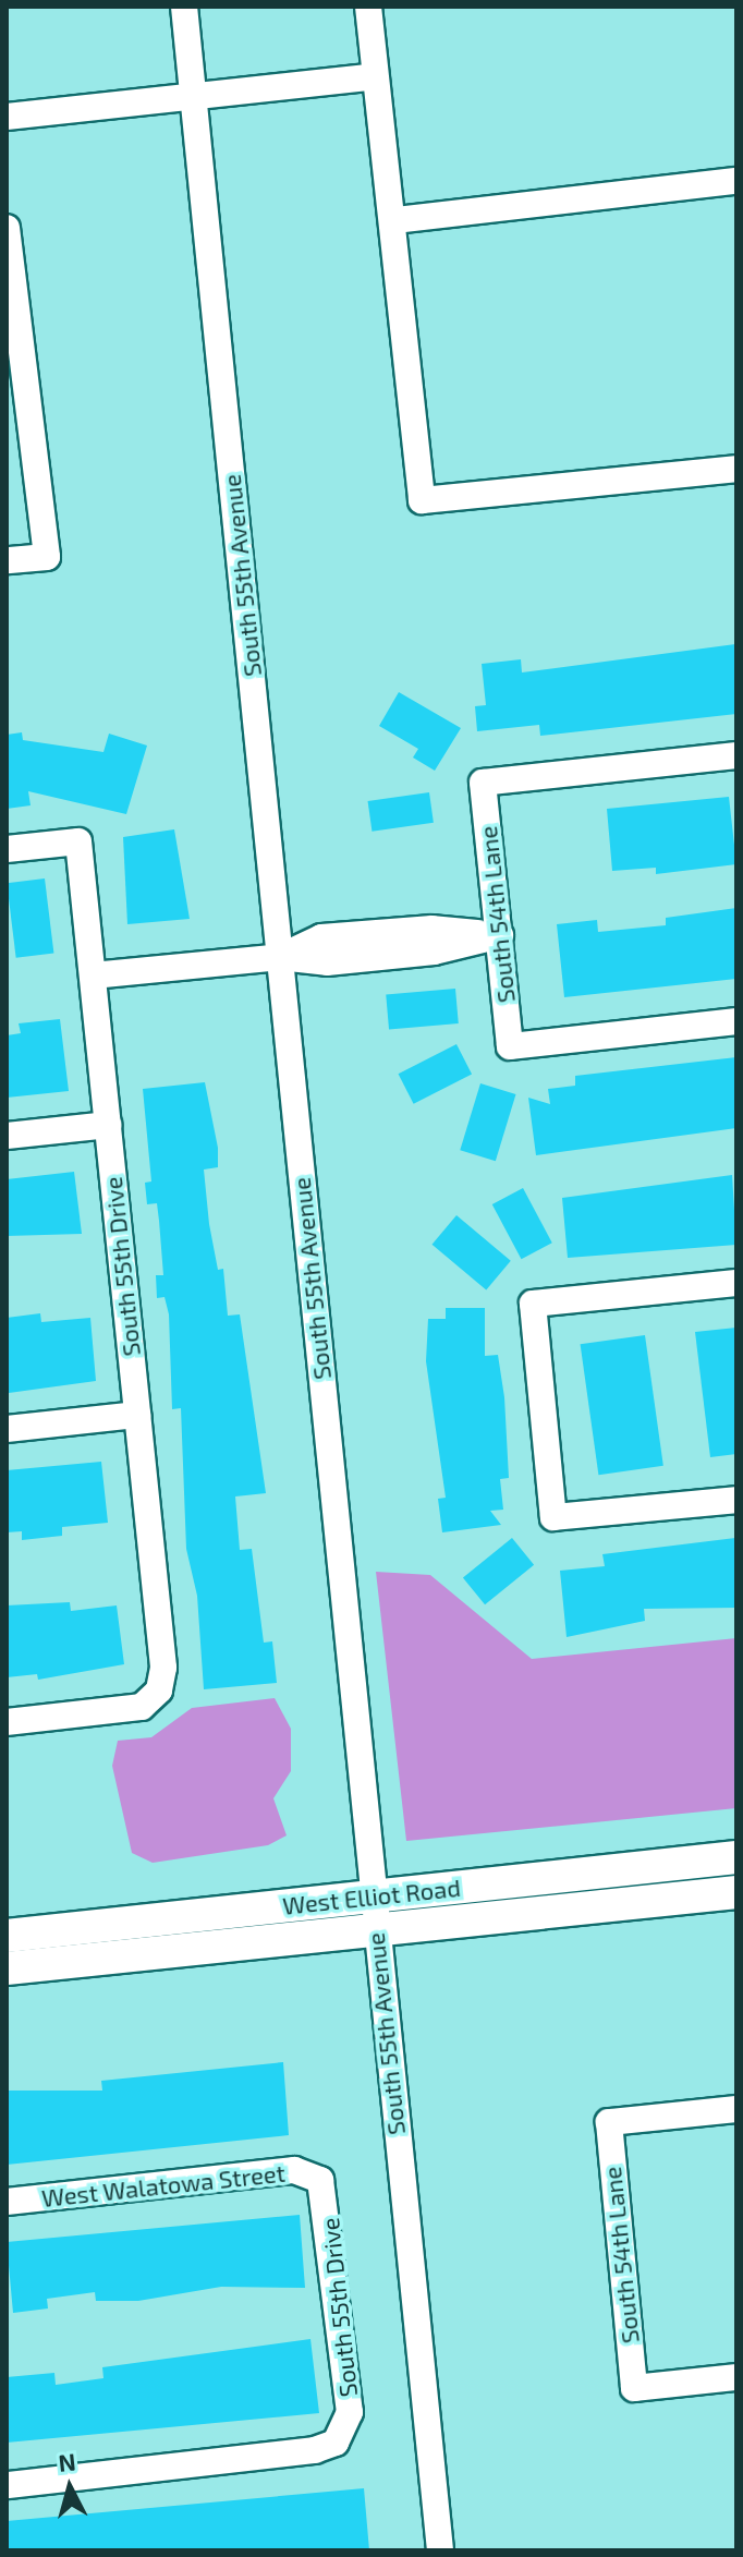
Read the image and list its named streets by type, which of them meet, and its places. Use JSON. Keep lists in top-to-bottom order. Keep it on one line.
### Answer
{"streets":{"main road":["West Elliot Road"],"street":["South 55th Avenue","South 54th Lane","South 55th Drive","West Walatowa Street"]},"crossings":[["South 55th Avenue","West Elliot Road"],["South 55th Drive","West Walatowa Street"]],"north":"top"}
